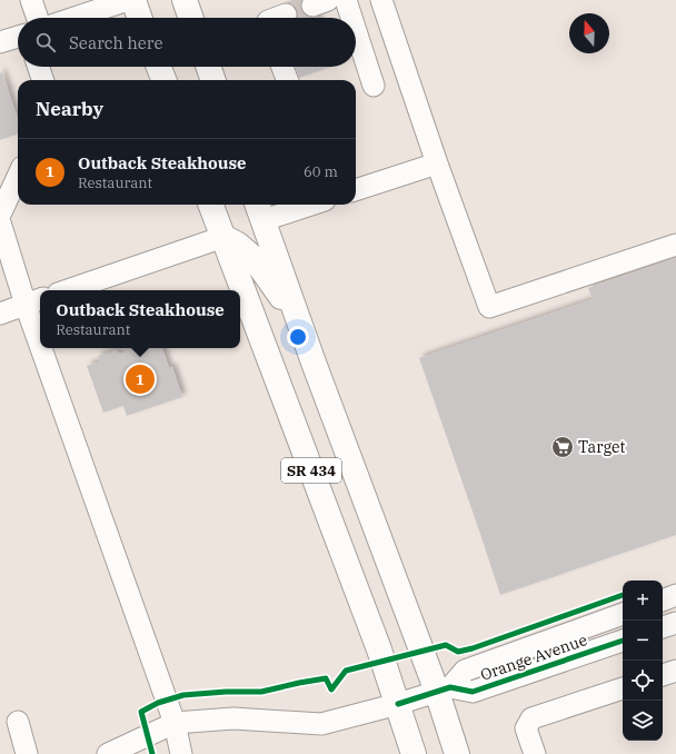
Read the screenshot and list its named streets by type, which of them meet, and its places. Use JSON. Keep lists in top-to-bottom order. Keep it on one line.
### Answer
{"streets":{"main road":["SR 434"],"street":["Orange Avenue"]},"crossings":[["SR 434","Orange Avenue"]],"places":{"supermarket":["Target"]},"north":"top","page":{"search":"Search here","heading":"Nearby","list":[{"mark":"1","name":"Outback Steakhouse","note":"Restaurant","value":"60 m"}],"popup":["Outback Steakhouse","Restaurant"],"pins":"1","map_buttons":["+","−"]}}
